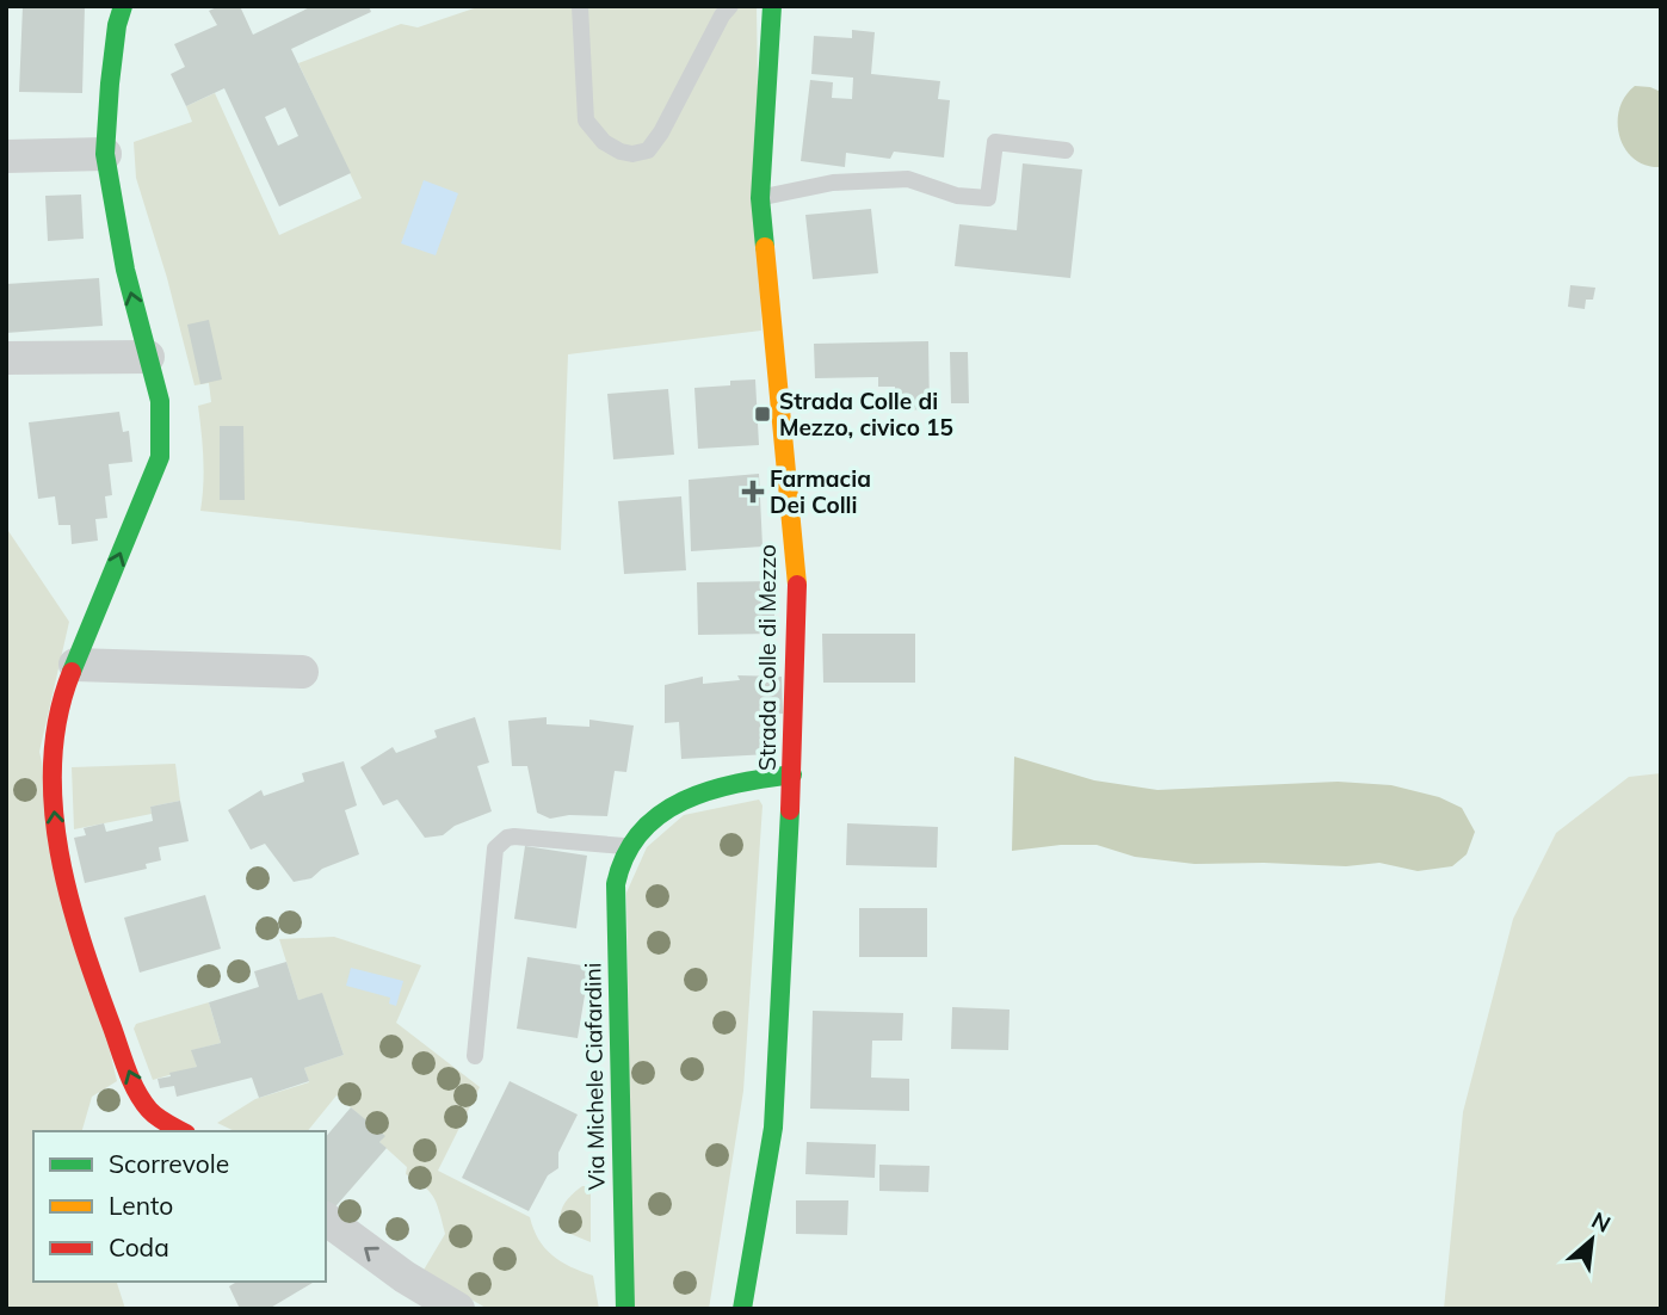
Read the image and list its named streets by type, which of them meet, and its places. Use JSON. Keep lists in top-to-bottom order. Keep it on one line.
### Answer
{"streets":{"street":["Strada Colle di Mezzo","Via Michele Ciafardini"]},"crossings":[["Strada Colle di Mezzo","Via Michele Ciafardini"]],"places":{"transit":["Strada Colle di Mezzo, civico 15"],"health":["Farmacia Dei Colli"]},"legend":["Scorrevole","Lento","Coda"],"north":"top right"}
